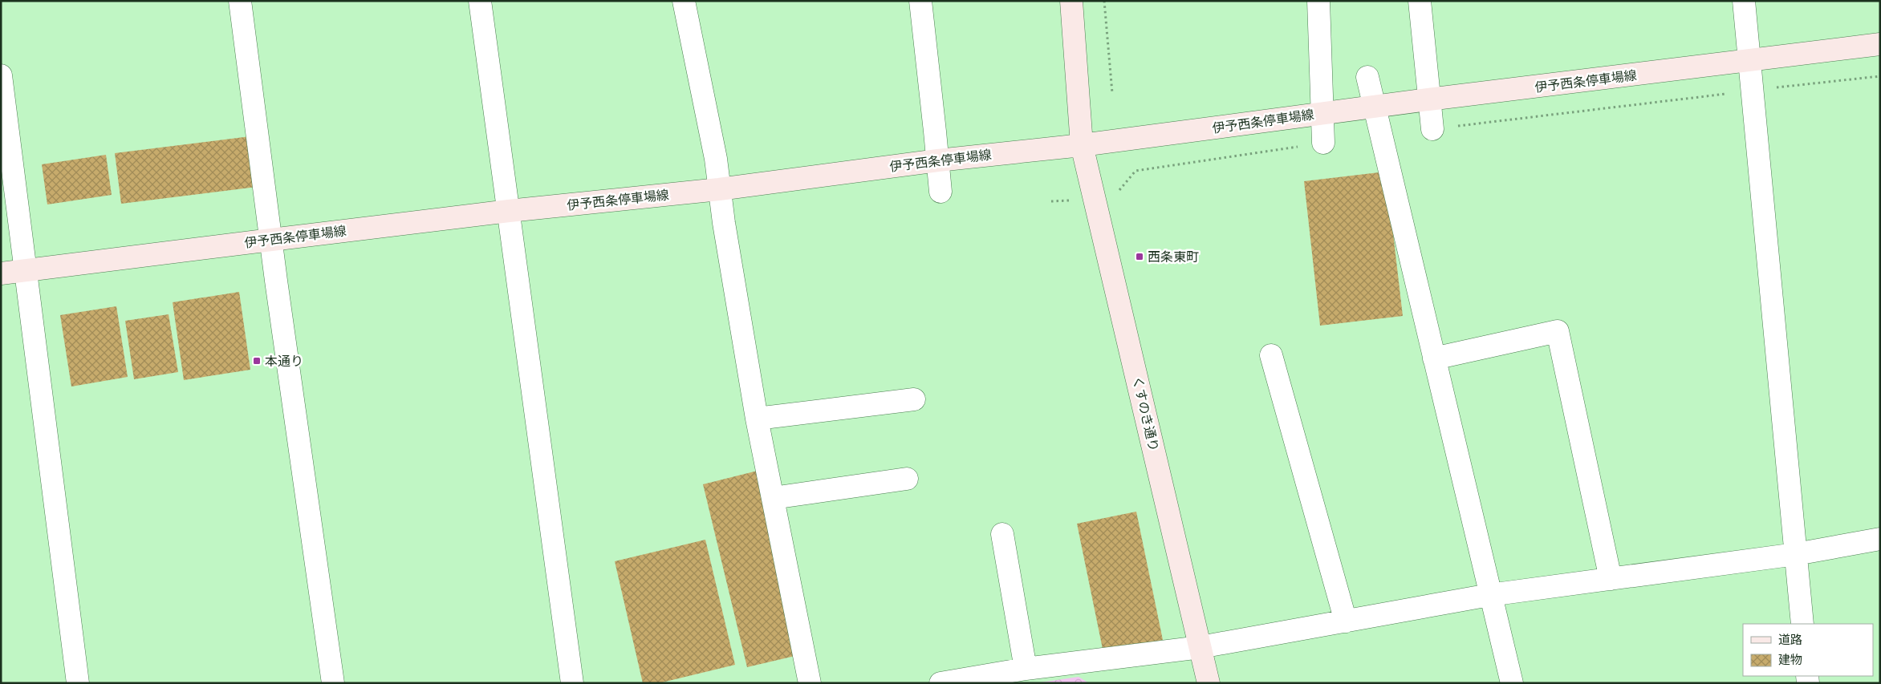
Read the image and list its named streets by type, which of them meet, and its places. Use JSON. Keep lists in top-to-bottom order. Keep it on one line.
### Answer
{"streets":{"main road":["伊予西条停車場線","くすのき通り"]},"crossings":[["伊予西条停車場線","くすのき通り"]],"places":{"transit":["西条東町","本通り"]},"legend":["道路","建物"]}
